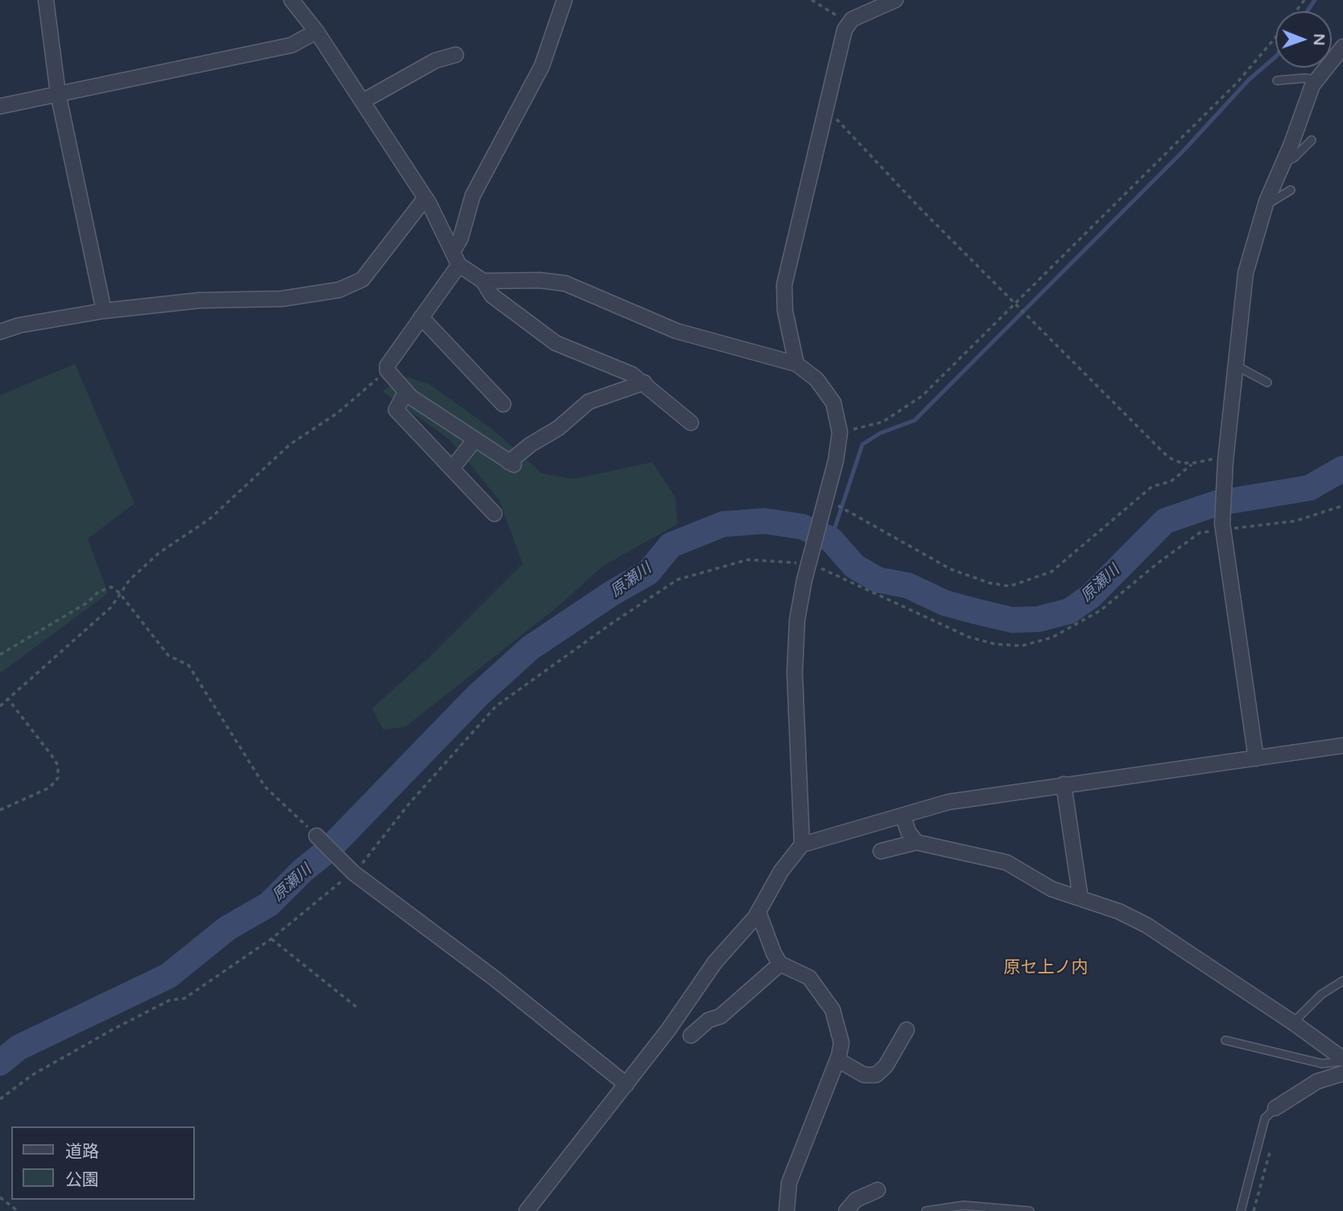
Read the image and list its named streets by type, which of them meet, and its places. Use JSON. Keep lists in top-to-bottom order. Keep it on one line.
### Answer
{"districts":["原セ上ノ内"],"water":["原瀬川"],"legend":["道路","公園"],"north":"right"}
